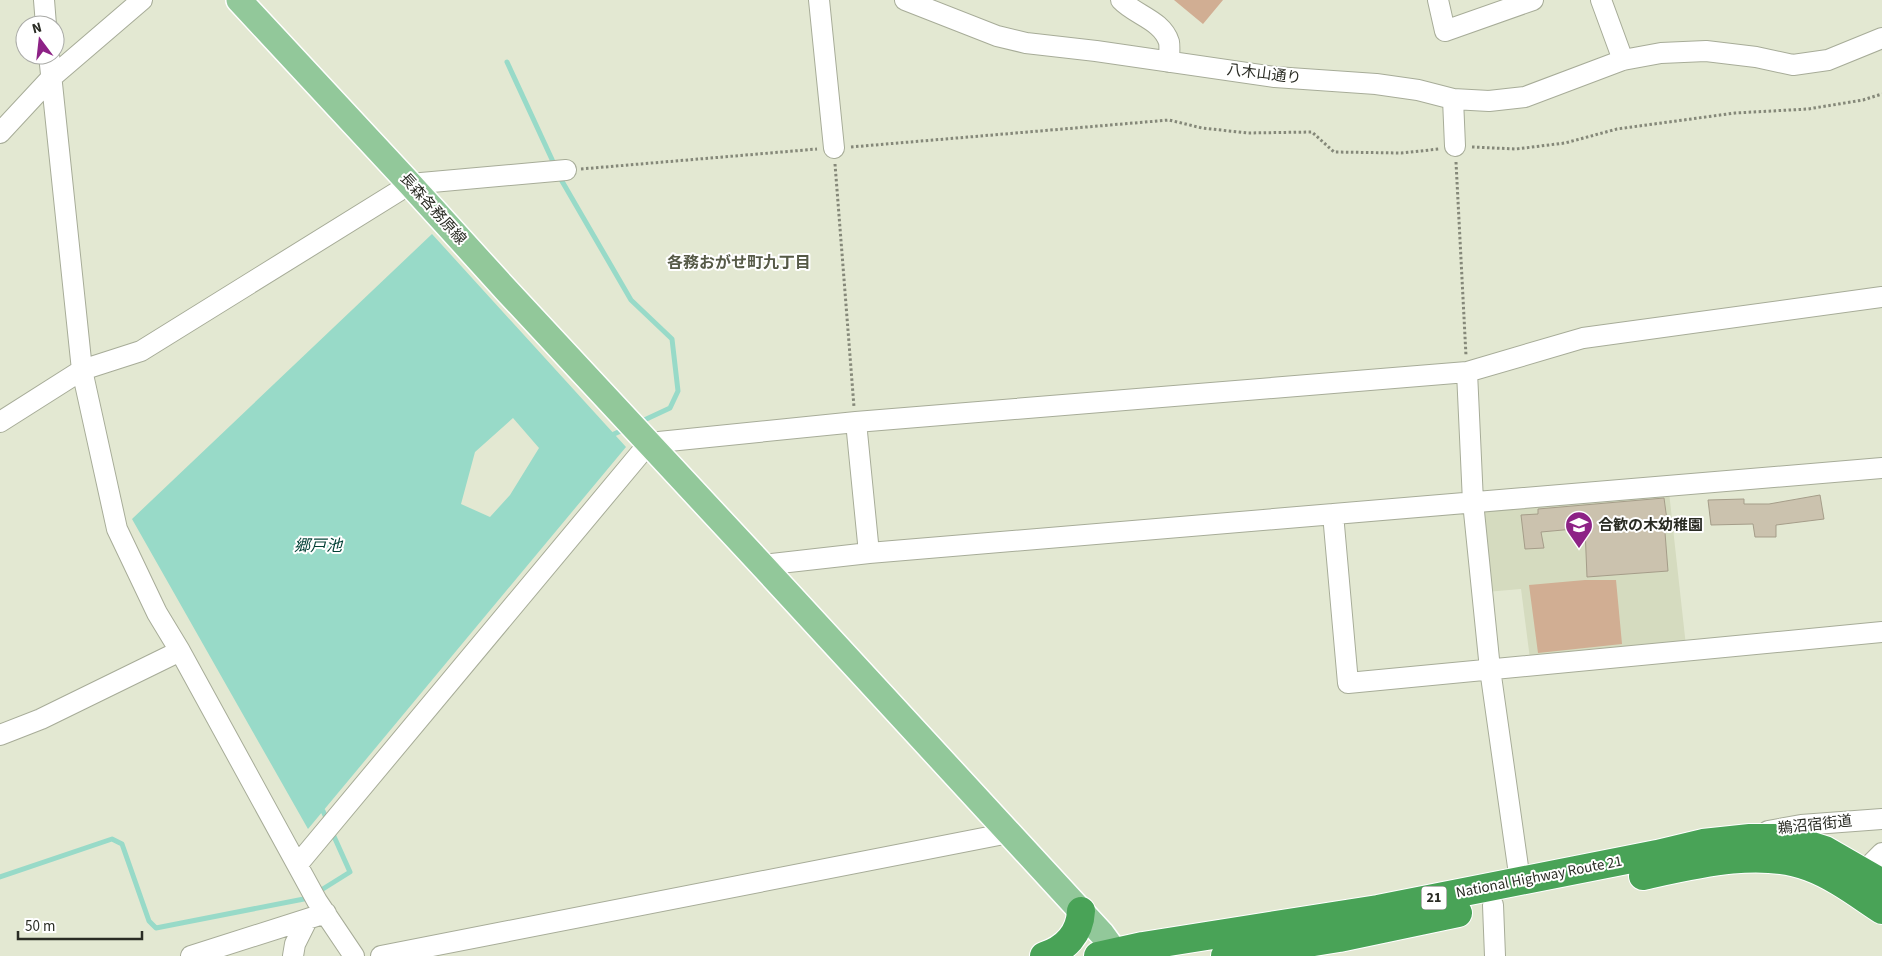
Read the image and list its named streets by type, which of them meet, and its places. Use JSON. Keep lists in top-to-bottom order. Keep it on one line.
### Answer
{"streets":{"highway":["National Highway Route 21","21"],"main road":["長森各務原線"],"street":["八木山通り","鵜沼宿街道"]},"crossings":[["長森各務原線","National Highway Route 21"],["鵜沼宿街道","National Highway Route 21"]],"districts":["各務おがせ町九丁目"],"water":["郷戸池"],"places":{"school or university":["合歓の木幼稚園"]},"scale_bar":"50 m","north":"top"}
